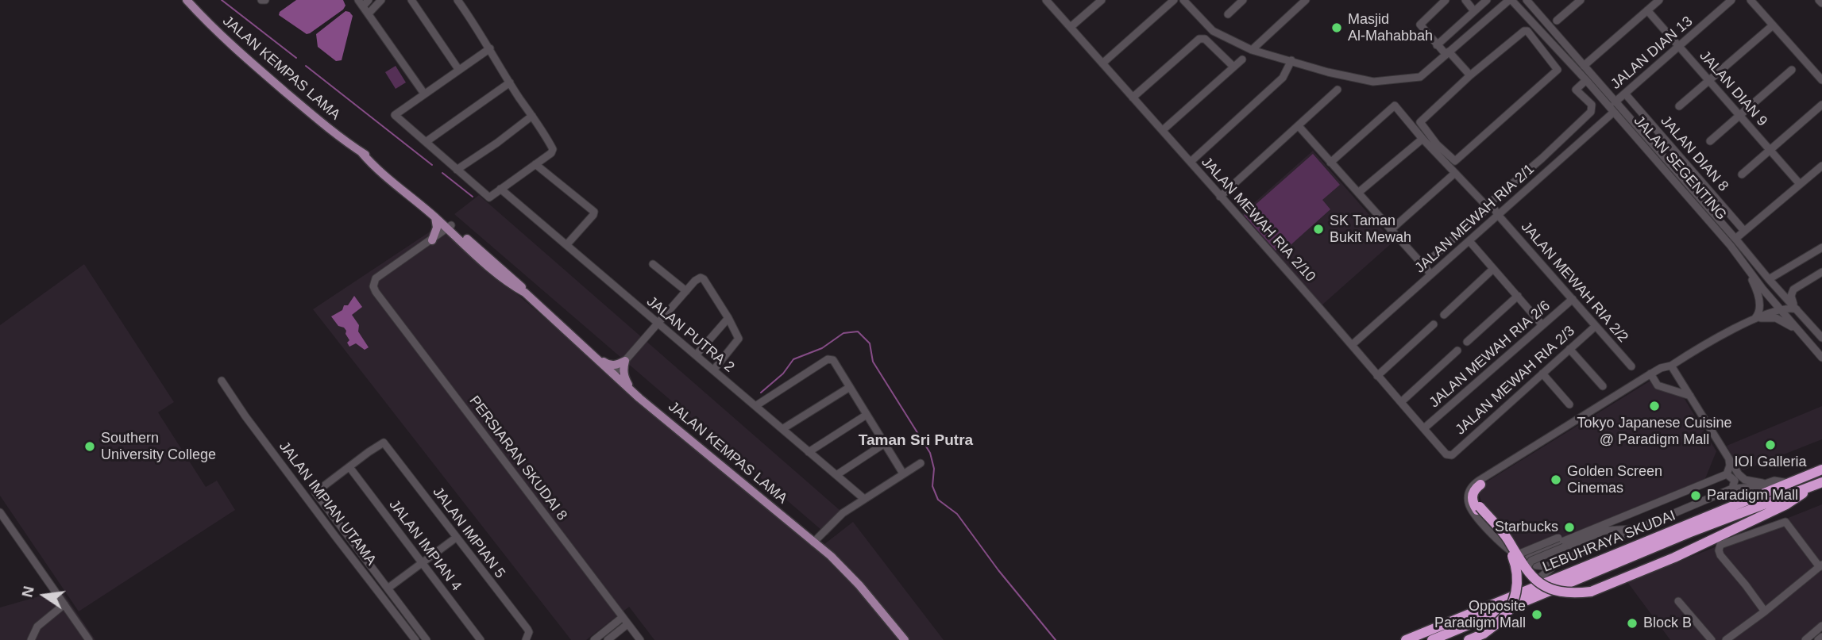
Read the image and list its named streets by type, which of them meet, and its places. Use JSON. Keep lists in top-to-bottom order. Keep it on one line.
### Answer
{"streets":{"highway":["LEBUHRAYA SKUDAI"],"main road":["JALAN KEMPAS LAMA"],"street":["JALAN DIAN 13","JALAN DIAN 9","JALAN DIAN 8","JALAN SEGENTING","JALAN MEWAH RIA 2/1","JALAN MEWAH RIA 2/10","JALAN MEWAH RIA 2/2","JALAN PUTRA 2","JALAN MEWAH RIA 2/6","JALAN MEWAH RIA 2/3","PERSIARAN SKUDAI 8","JALAN IMPIAN UTAMA","JALAN IMPIAN 5","JALAN IMPIAN 4"]},"crossings":[["JALAN DIAN 13","JALAN DIAN 9"],["JALAN DIAN 13","JALAN DIAN 8"],["JALAN DIAN 13","JALAN SEGENTING"],["JALAN SEGENTING","JALAN MEWAH RIA 2/1"],["JALAN MEWAH RIA 2/1","JALAN MEWAH RIA 2/10"],["JALAN MEWAH RIA 2/1","JALAN MEWAH RIA 2/2"],["JALAN MEWAH RIA 2/10","JALAN MEWAH RIA 2/6"],["JALAN MEWAH RIA 2/10","JALAN MEWAH RIA 2/3"],["JALAN MEWAH RIA 2/2","JALAN MEWAH RIA 2/6"],["JALAN MEWAH RIA 2/2","JALAN MEWAH RIA 2/3"],["JALAN IMPIAN 5","JALAN IMPIAN 4"]],"districts":["Taman Sri Putra"],"places":["Masjid Al-Mahabbah","SK Taman Bukit Mewah","Tokyo Japanese Cuisine @ Paradigm Mall","IOI Galleria","Southern University College","Golden Screen Cinemas","Paradigm Mall","Starbucks","Opposite Paradigm Mall","Block B"],"north":"left"}
